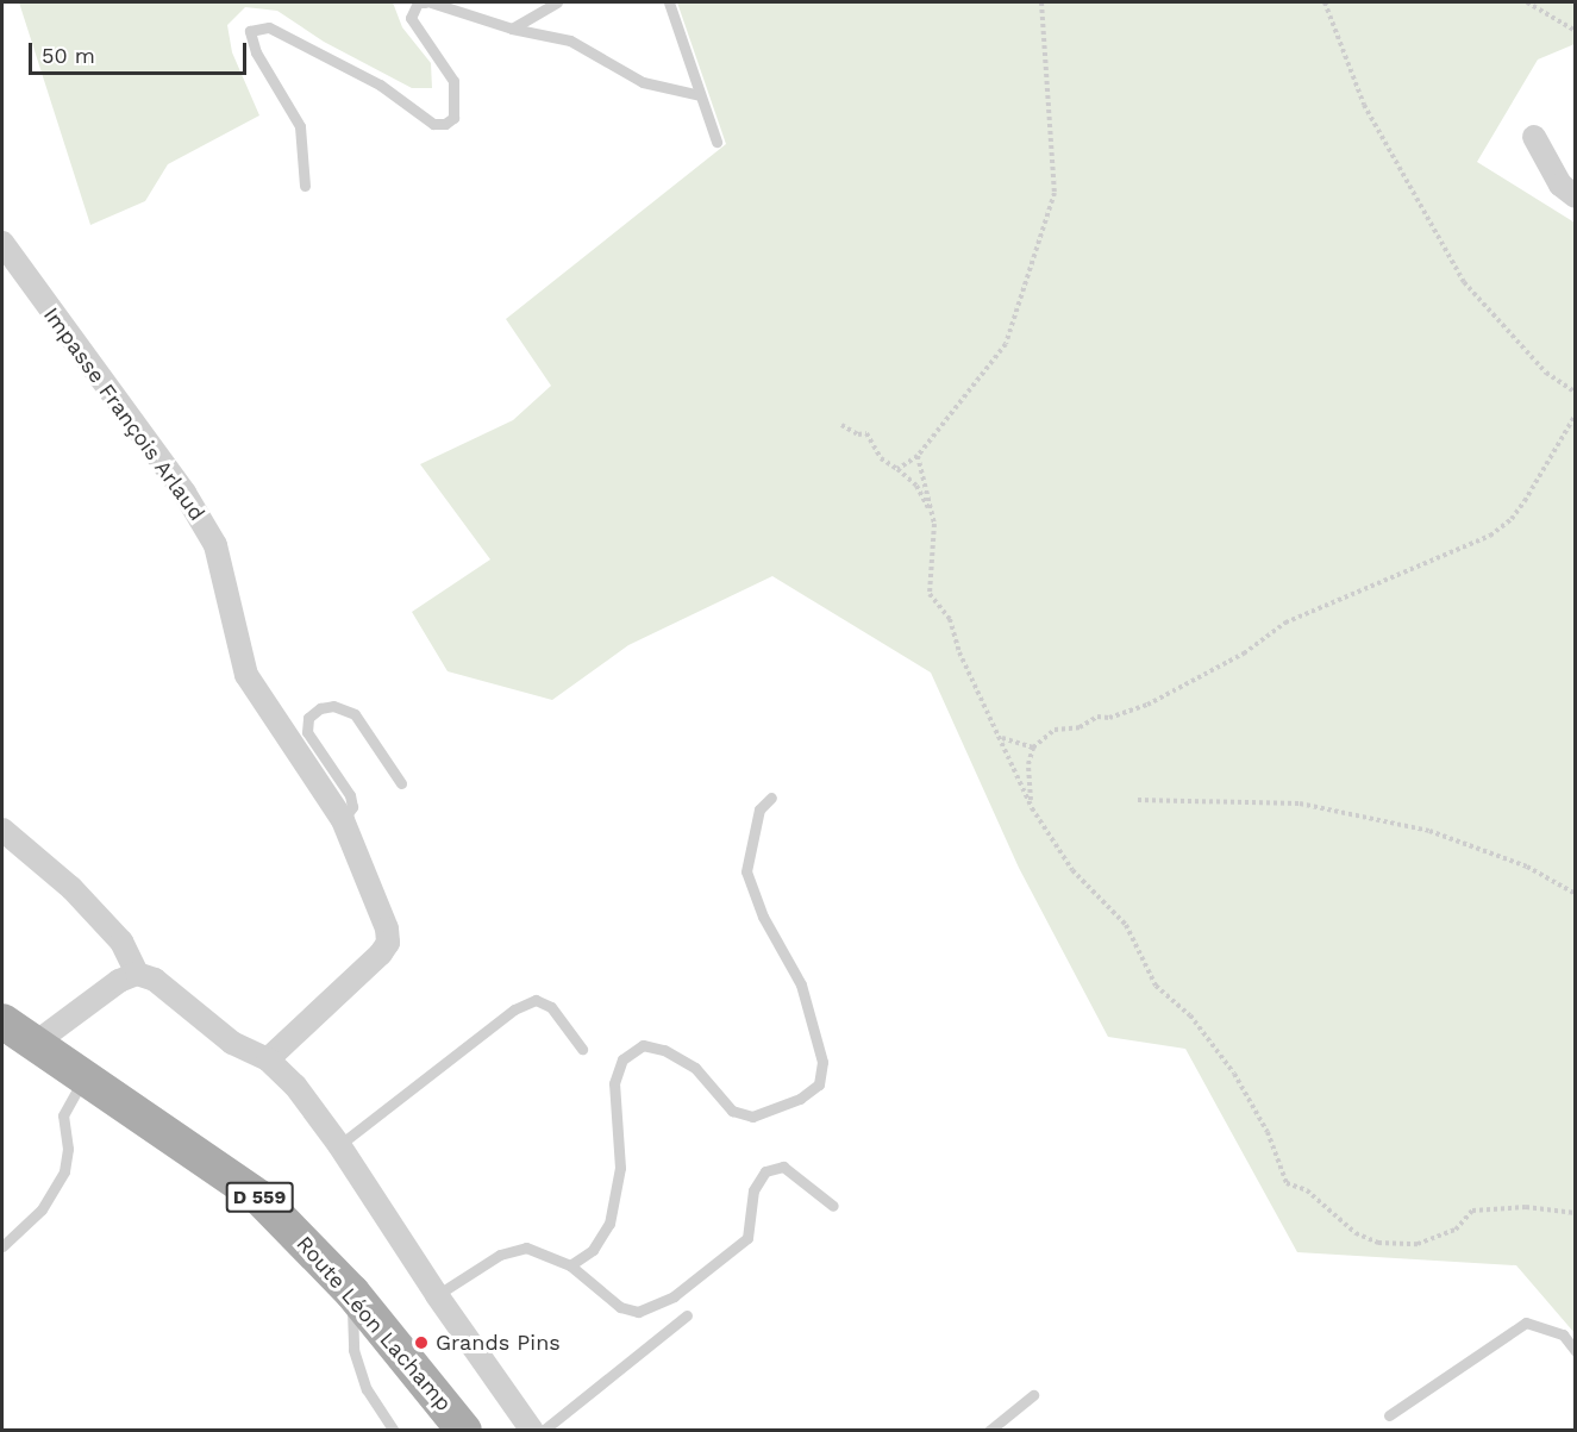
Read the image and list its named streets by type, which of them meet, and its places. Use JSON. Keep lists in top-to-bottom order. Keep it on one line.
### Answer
{"streets":{"main road":["D 559","Route Léon Lachamp"],"street":["Impasse François Arlaud"]},"places":["Grands Pins"],"scale_bar":"50 m"}
